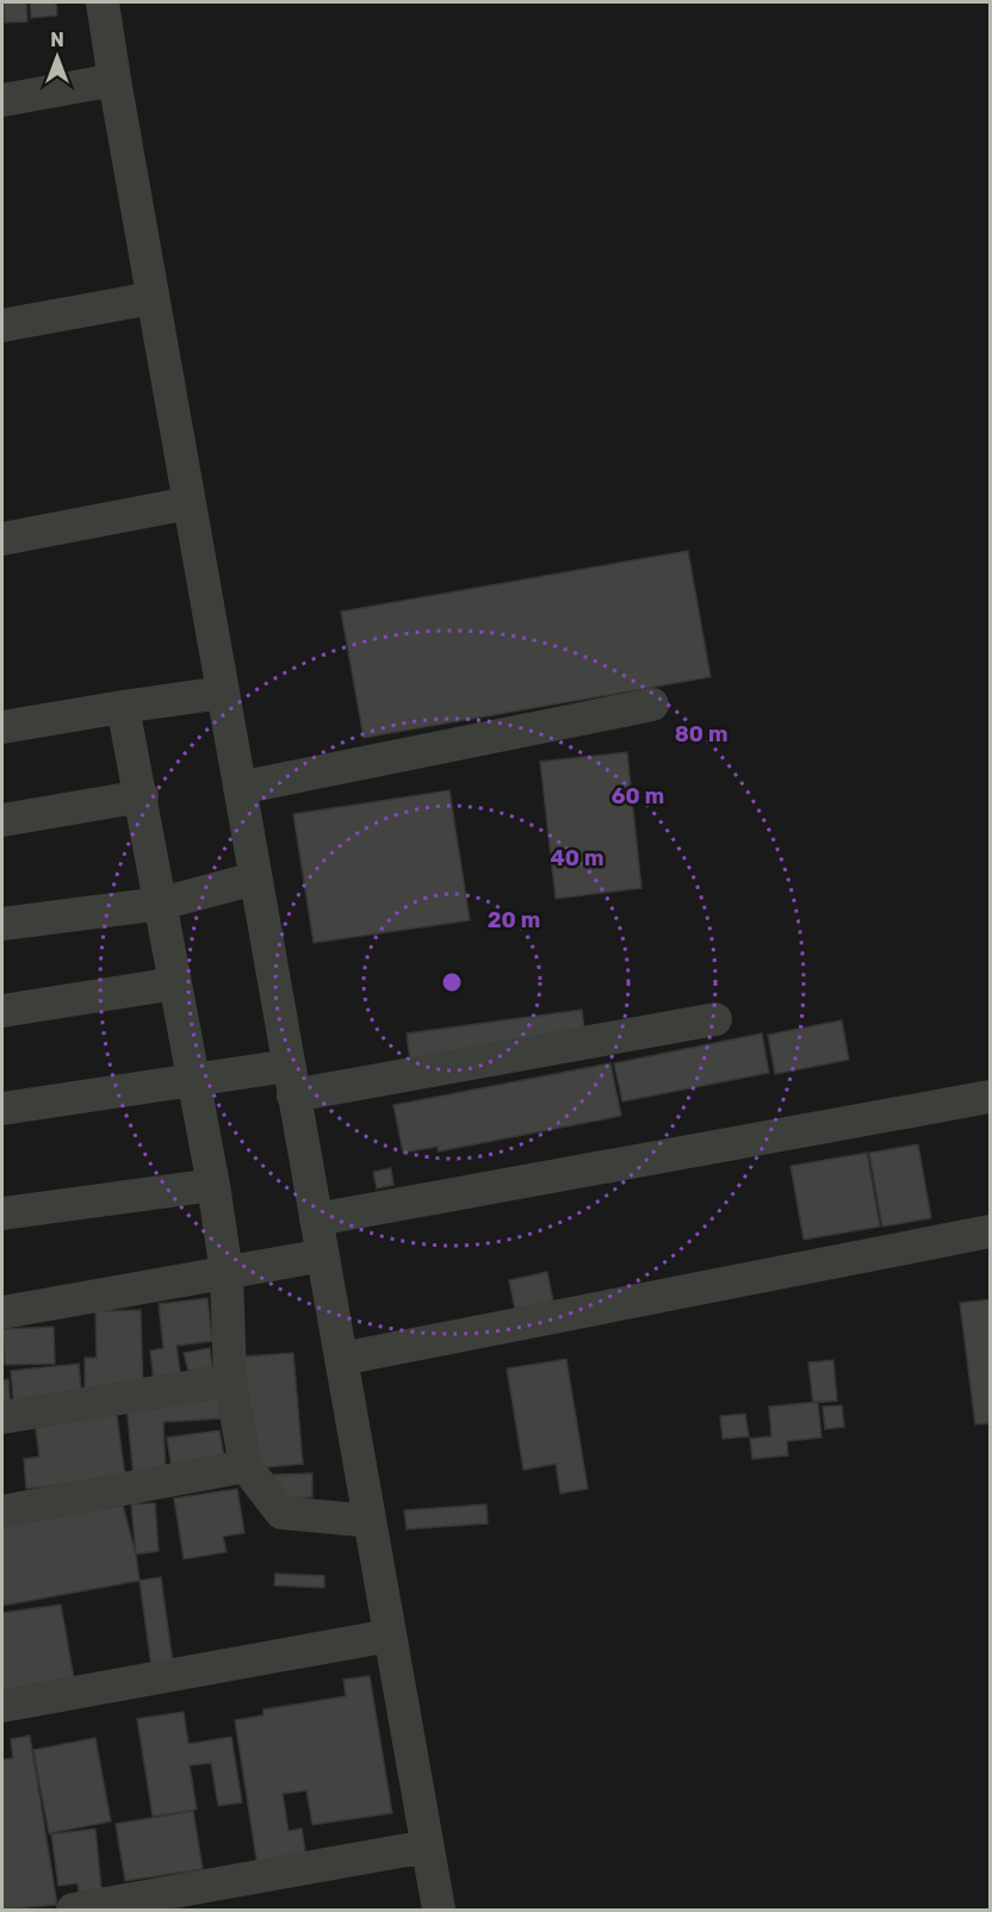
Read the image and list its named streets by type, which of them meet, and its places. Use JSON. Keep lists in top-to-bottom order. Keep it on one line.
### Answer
{"north":"top","rings":["80 m","60 m","40 m","20 m"]}
